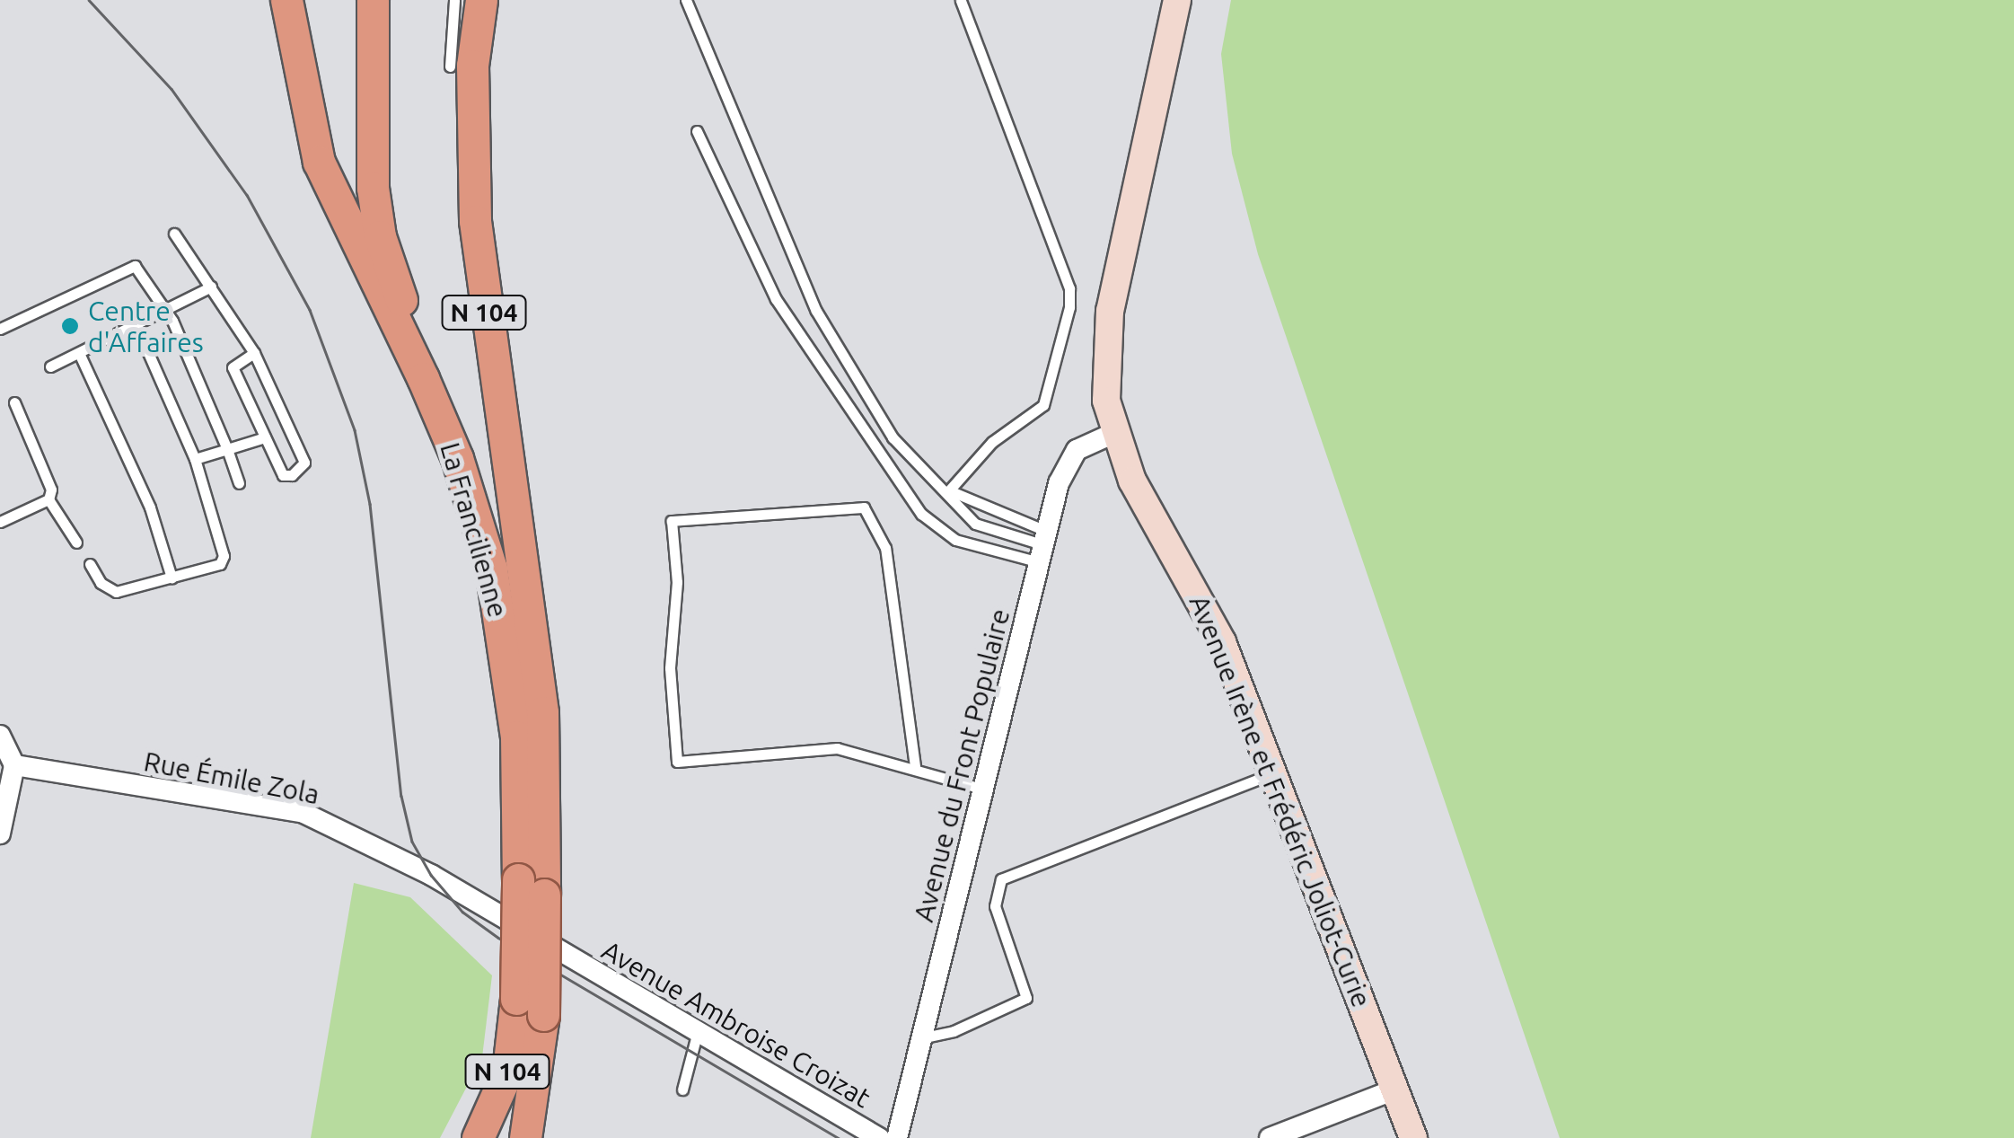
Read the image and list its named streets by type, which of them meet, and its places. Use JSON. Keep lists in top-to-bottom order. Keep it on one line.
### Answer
{"streets":{"highway":["N 104","La Francilienne"],"main road":["Avenue Irène et Frédéric Joliot-Curie"],"street":["Avenue du Front Populaire","Rue Émile Zola","Avenue Ambroise Croizat"]},"crossings":[["Avenue du Front Populaire","Avenue Irène et Frédéric Joliot-Curie"],["Rue Émile Zola","Avenue Ambroise Croizat"]],"places":["Centre d'Affaires"]}
